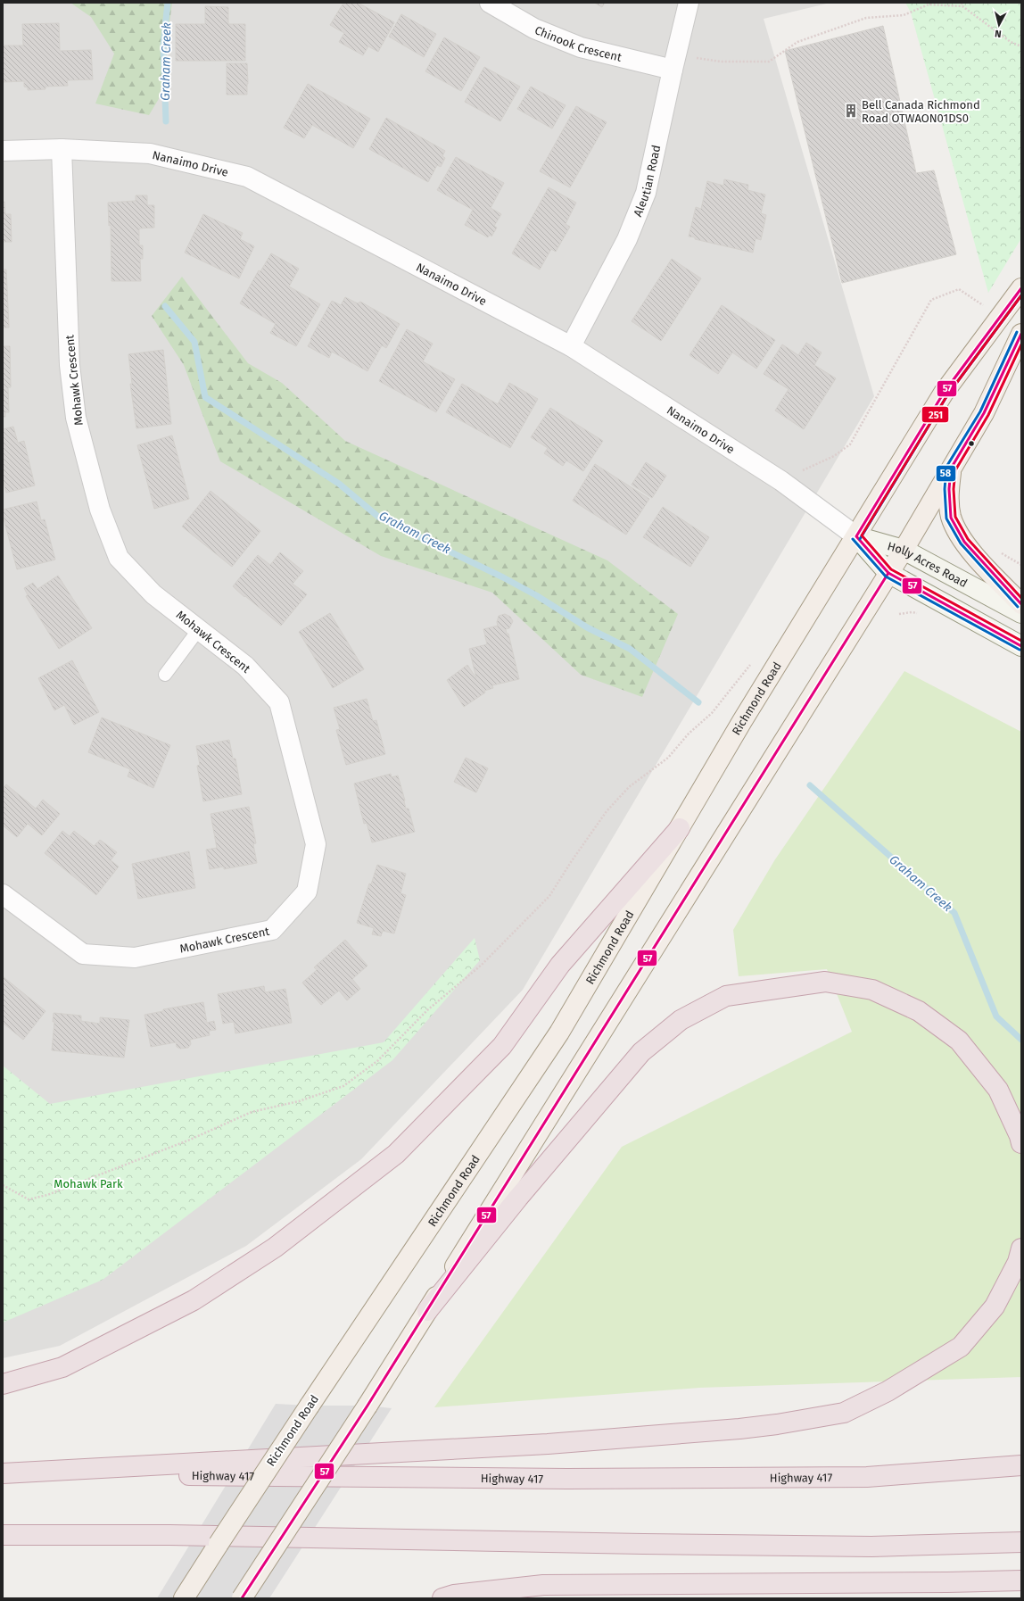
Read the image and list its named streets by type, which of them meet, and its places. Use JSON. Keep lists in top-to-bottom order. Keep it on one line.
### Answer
{"streets":{"highway":["Highway 417"],"main road":["Holly Acres Road","Richmond Road"],"street":["Chinook Crescent","Nanaimo Drive","Aleutian Road","Mohawk Crescent"]},"crossings":[["Chinook Crescent","Aleutian Road"],["Nanaimo Drive","Aleutian Road"],["Nanaimo Drive","Mohawk Crescent"],["Nanaimo Drive","Holly Acres Road"],["Nanaimo Drive","Richmond Road"],["Holly Acres Road","Richmond Road"]],"water":["Graham Creek"],"parks":["Mohawk Park"],"places":{"building":["Bell Canada Richmond Road OTWAON01DS0"]},"lines":["transit line 57","transit line 58","transit line 251"],"north":"bottom"}
